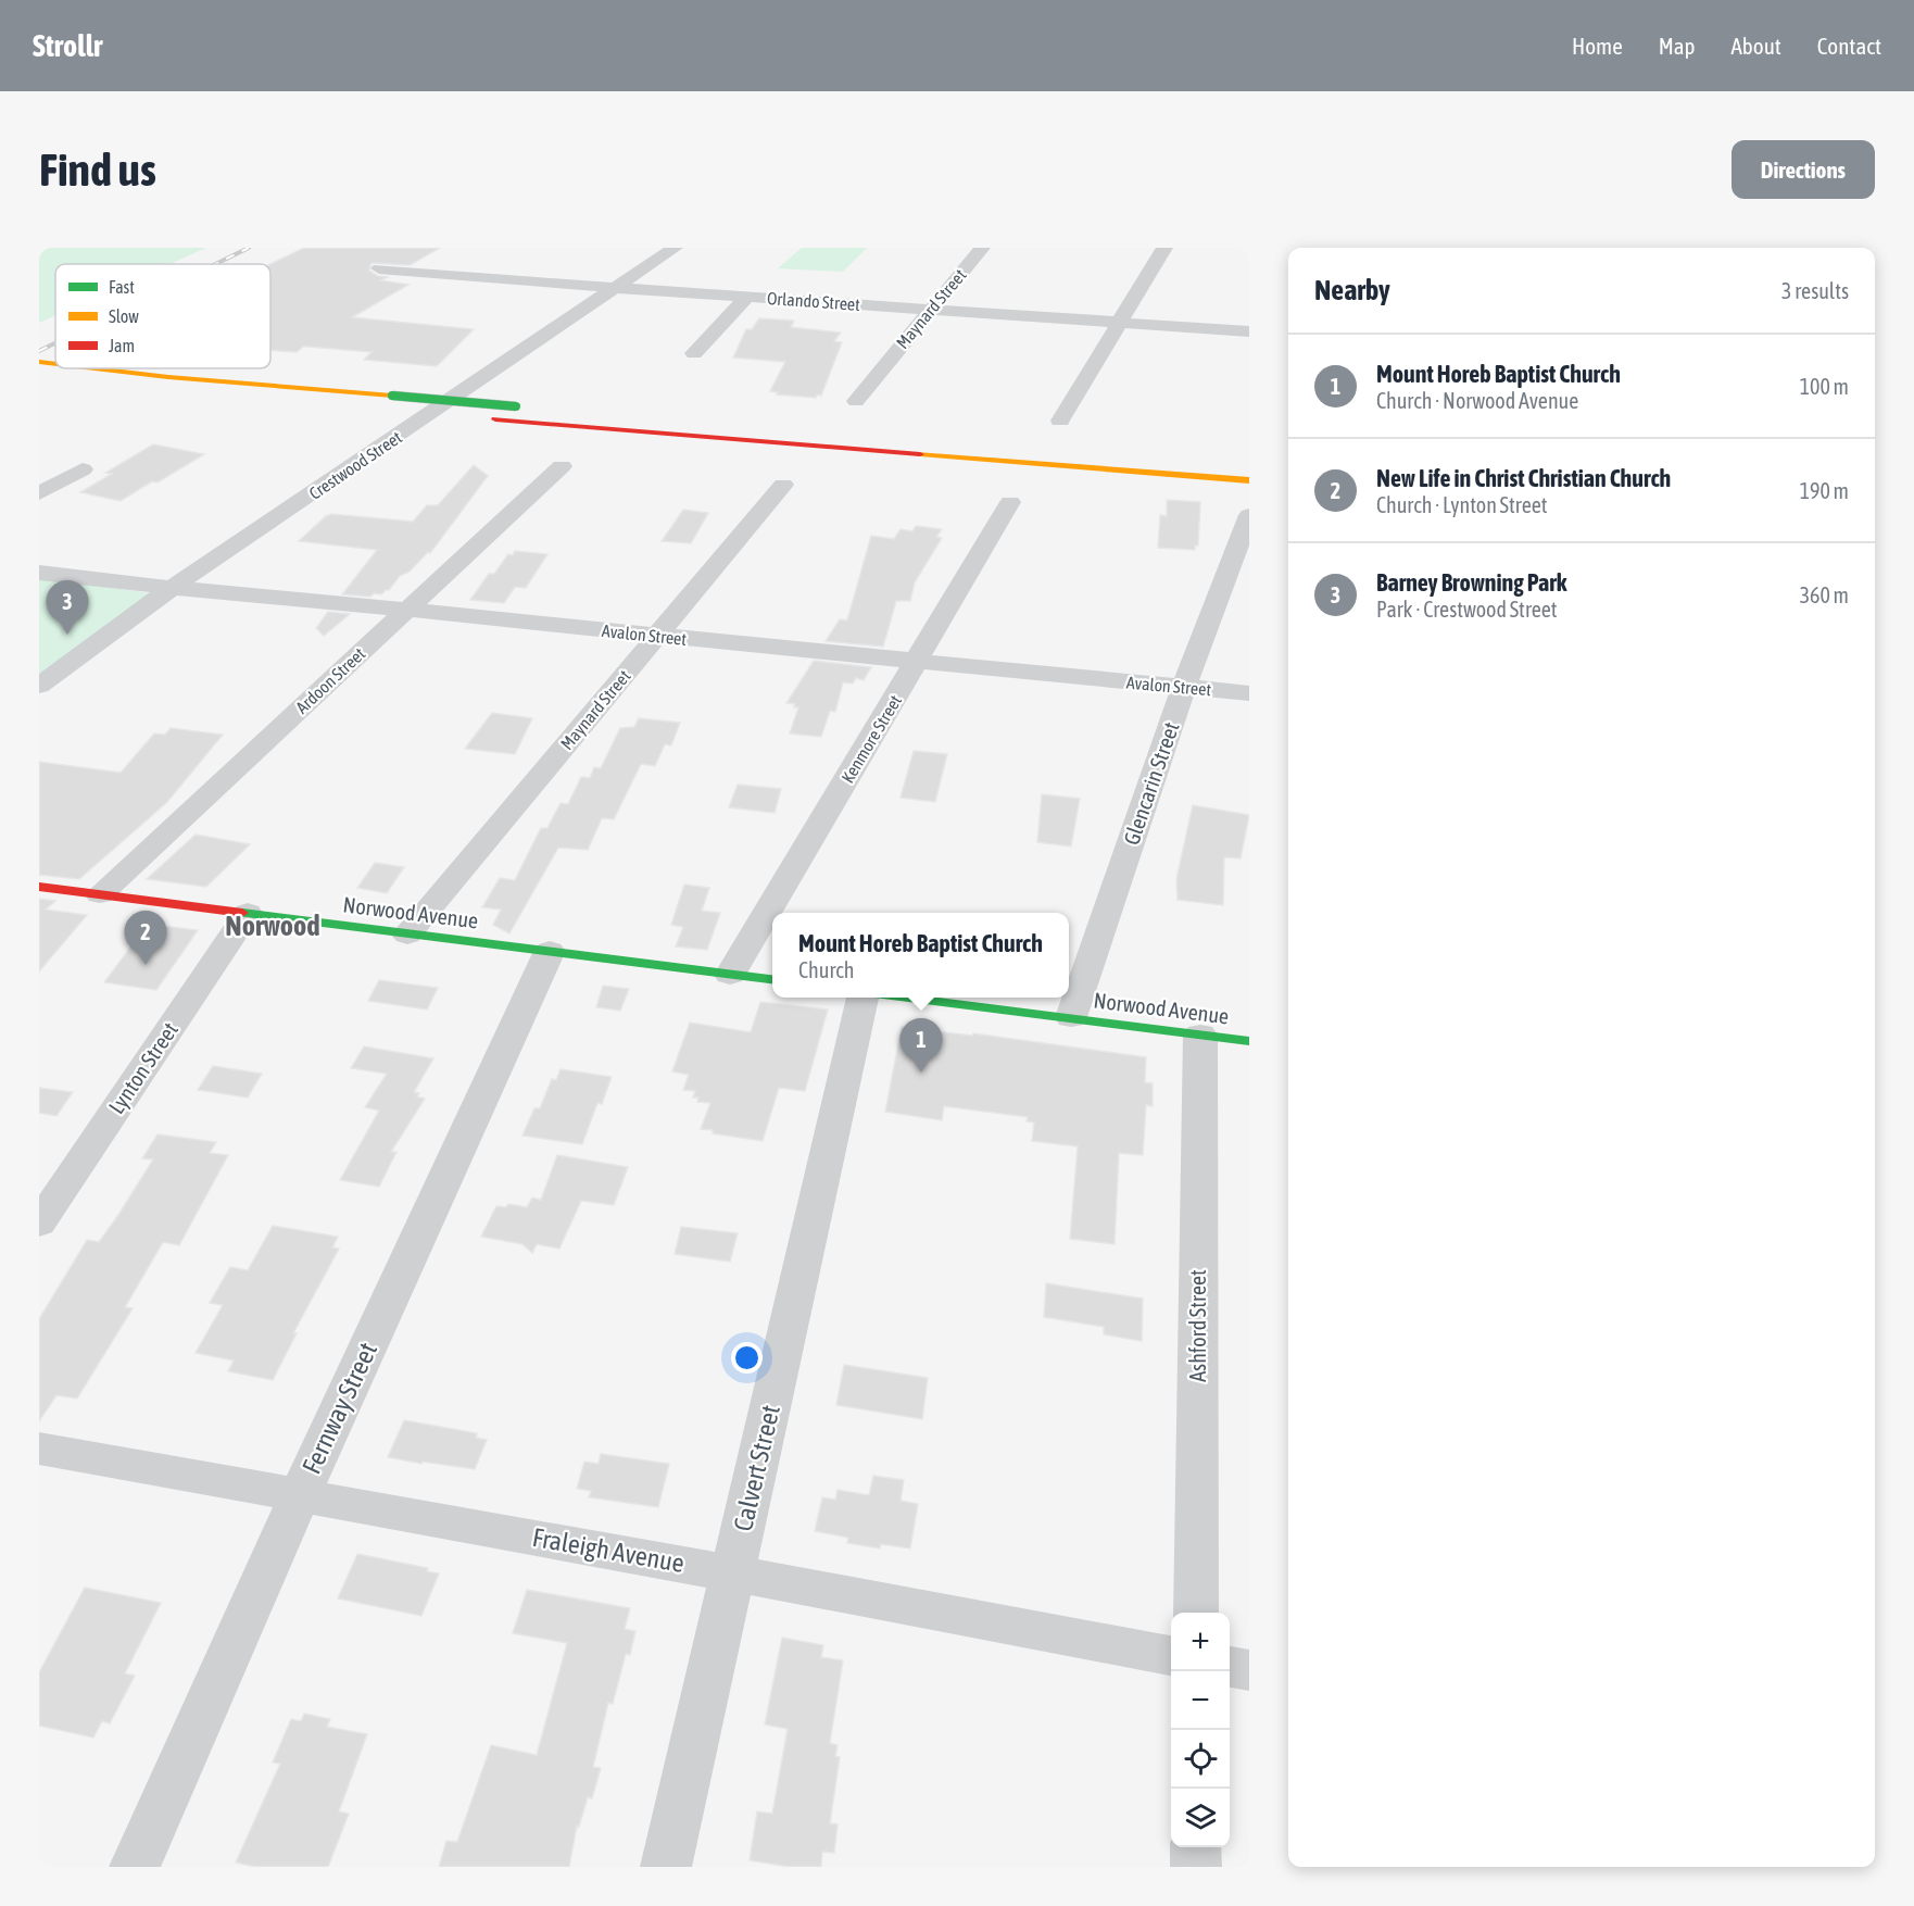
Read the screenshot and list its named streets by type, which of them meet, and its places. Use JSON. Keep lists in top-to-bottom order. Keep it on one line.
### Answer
{"streets":{"main road":["Norwood Avenue"],"street":["Orlando Street","Maynard Street","Crestwood Street","Avalon Street","Ardoon Street","Kenmore Street","Glencarin Street","Lynton Street","Ashford Street","Fernway Street","Calvert Street","Fraleigh Avenue"]},"crossings":[["Orlando Street","Maynard Street"],["Orlando Street","Crestwood Street"],["Maynard Street","Avalon Street"],["Maynard Street","Norwood Avenue"],["Crestwood Street","Avalon Street"],["Avalon Street","Ardoon Street"],["Avalon Street","Kenmore Street"],["Avalon Street","Glencarin Street"],["Ardoon Street","Norwood Avenue"],["Kenmore Street","Norwood Avenue"],["Glencarin Street","Norwood Avenue"],["Norwood Avenue","Lynton Street"],["Norwood Avenue","Ashford Street"],["Norwood Avenue","Fernway Street"],["Fernway Street","Fraleigh Avenue"],["Calvert Street","Fraleigh Avenue"]],"districts":["Norwood"],"legend":["Fast","Slow","Jam"],"page":{"header":"Strollr","nav":["Home","Map","About","Contact"],"buttons":"Directions","title":"Find us","heading":["Nearby","3 results"],"list":[{"mark":"1","name":"Mount Horeb Baptist Church","note":"Church · Norwood Avenue","value":"100 m"},{"mark":"2","name":"New Life in Christ Christian Church","note":"Church · Lynton Street","value":"190 m"},{"mark":"3","name":"Barney Browning Park","note":"Park · Crestwood Street","value":"360 m"}],"pins":["3","2","1"],"popup":["Mount Horeb Baptist Church","Church"],"map_buttons":["+","−"]}}
